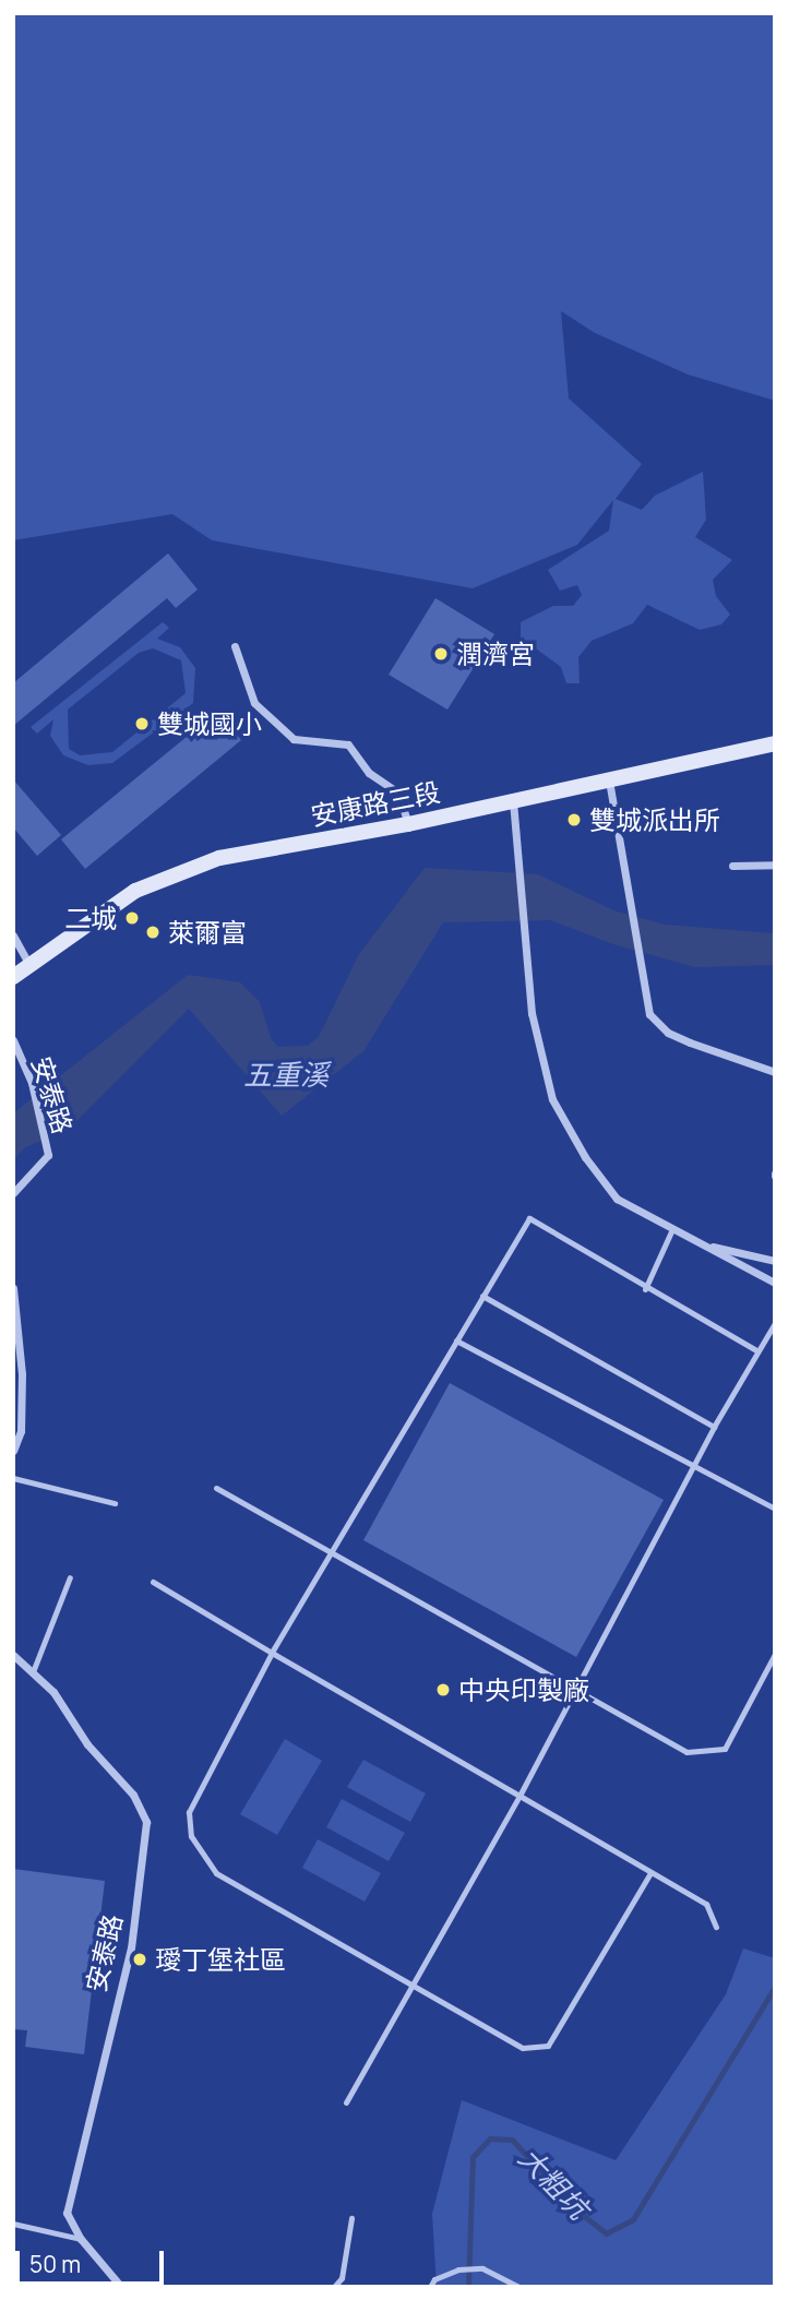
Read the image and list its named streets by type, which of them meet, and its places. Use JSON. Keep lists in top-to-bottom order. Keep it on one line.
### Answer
{"streets":{"main road":["安康路三段"],"street":["安泰路"]},"water":["五重溪","大粗坑"],"places":["潤濟宮","雙城國小","雙城派出所","二城","萊爾富","中央印製廠","璦丁堡社區"],"scale_bar":"50 m"}
